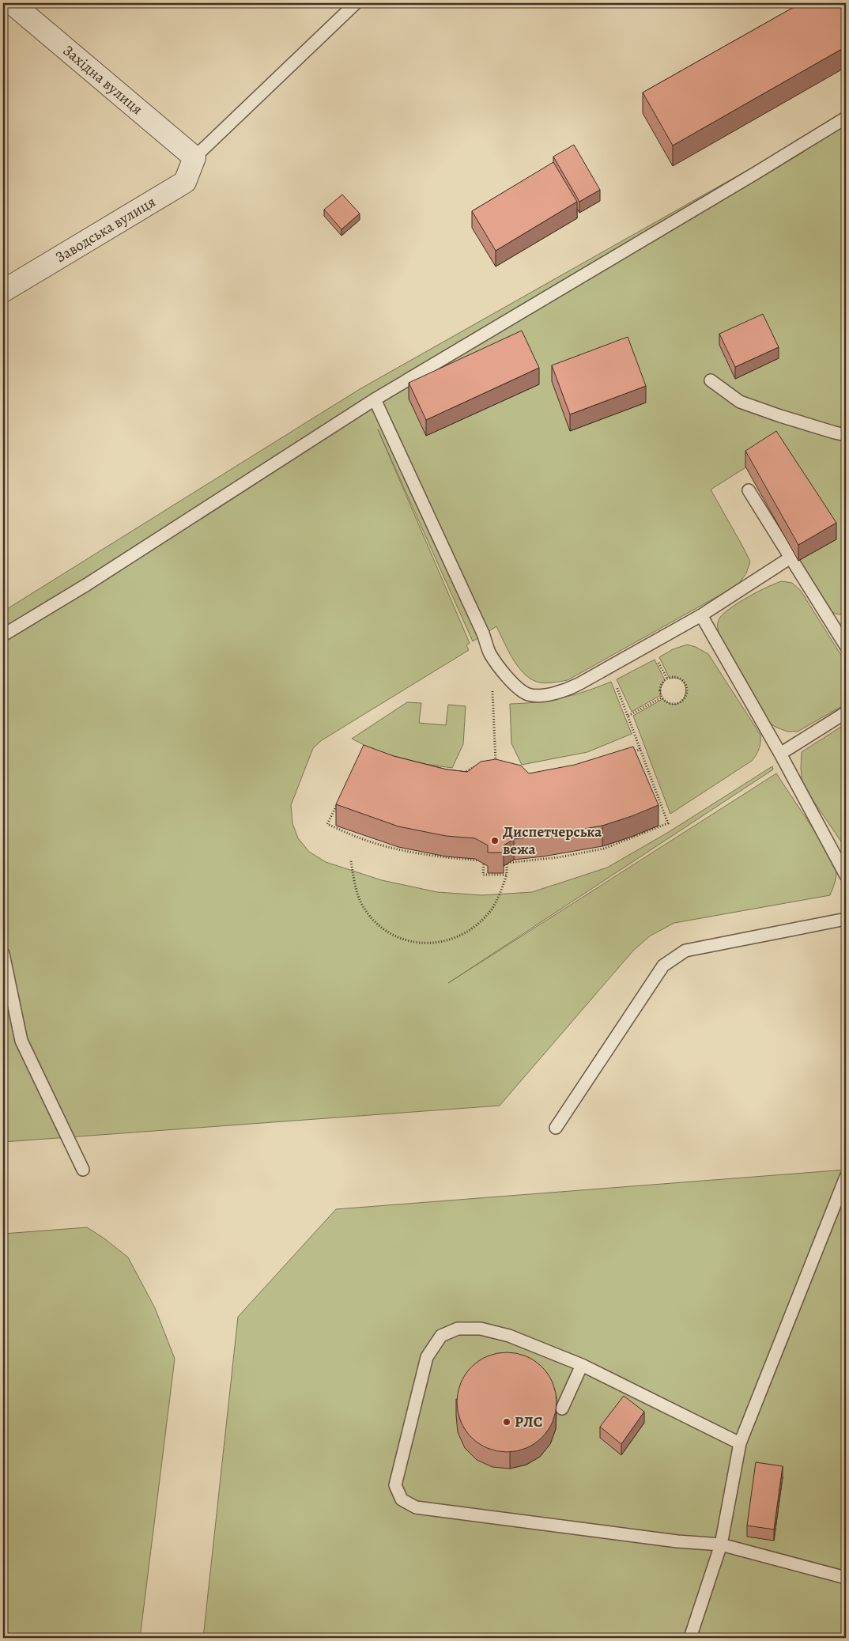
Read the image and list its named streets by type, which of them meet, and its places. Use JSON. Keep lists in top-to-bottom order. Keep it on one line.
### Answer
{"streets":{"street":["Західна вулиця","Заводська вулиця"]},"crossings":[["Західна вулиця","Заводська вулиця"]],"places":["Диспетчерська вежа","РЛС"]}
